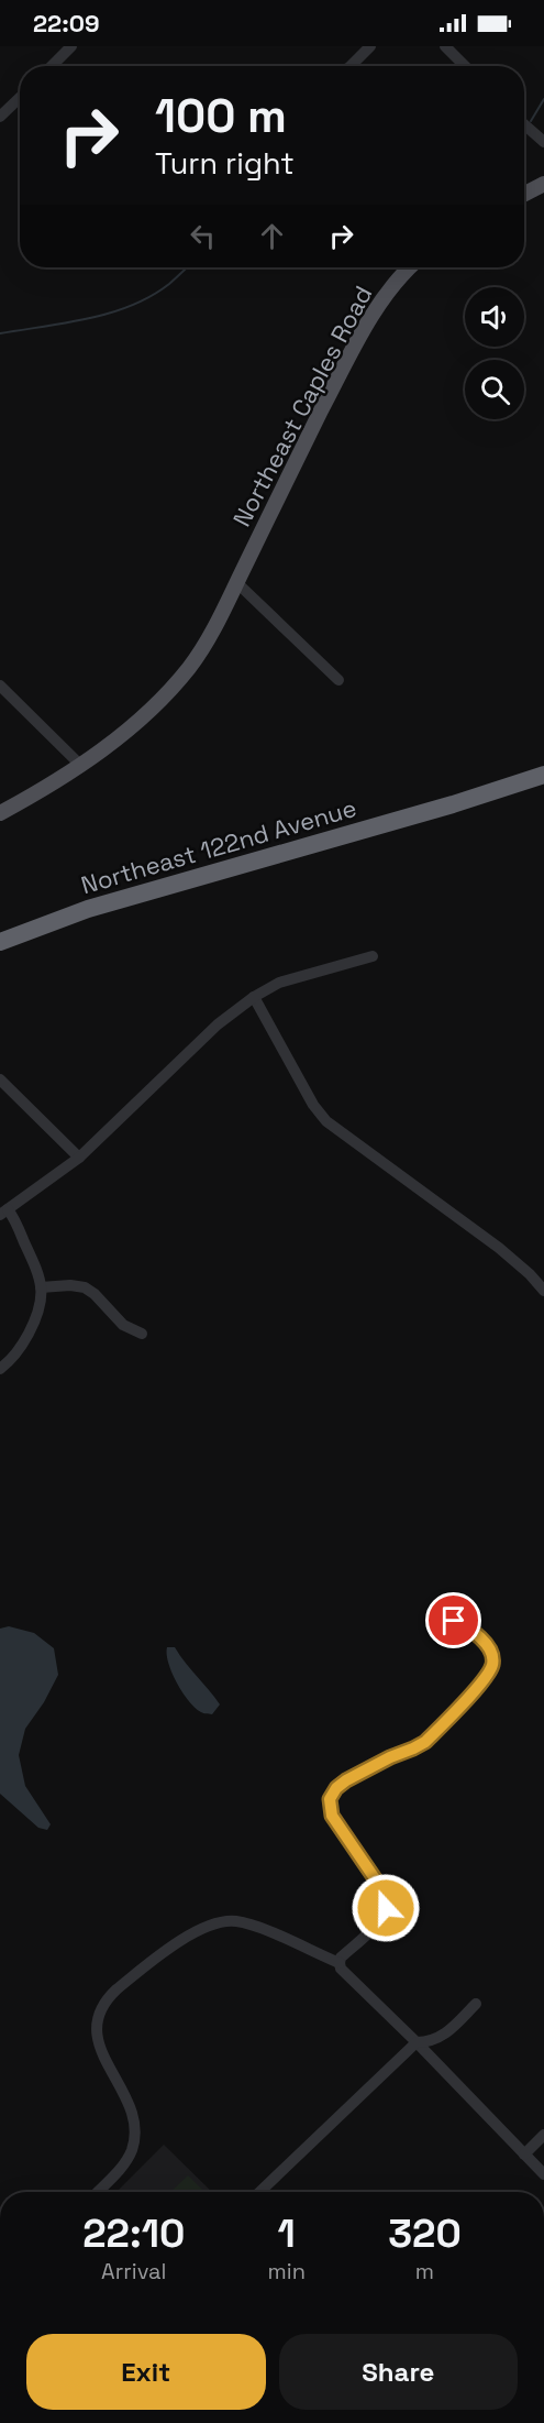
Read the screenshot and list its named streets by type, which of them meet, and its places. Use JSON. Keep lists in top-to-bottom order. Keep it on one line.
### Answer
{"streets":{"highway":["Northeast 122nd Avenue"],"main road":["Northeast Caples Road"]},"page":{"status":"22:09","turn":["100 m","Turn right"],"eta":["22:10","Arrival","1","min","320","m"],"buttons":["Exit","Share"]}}
